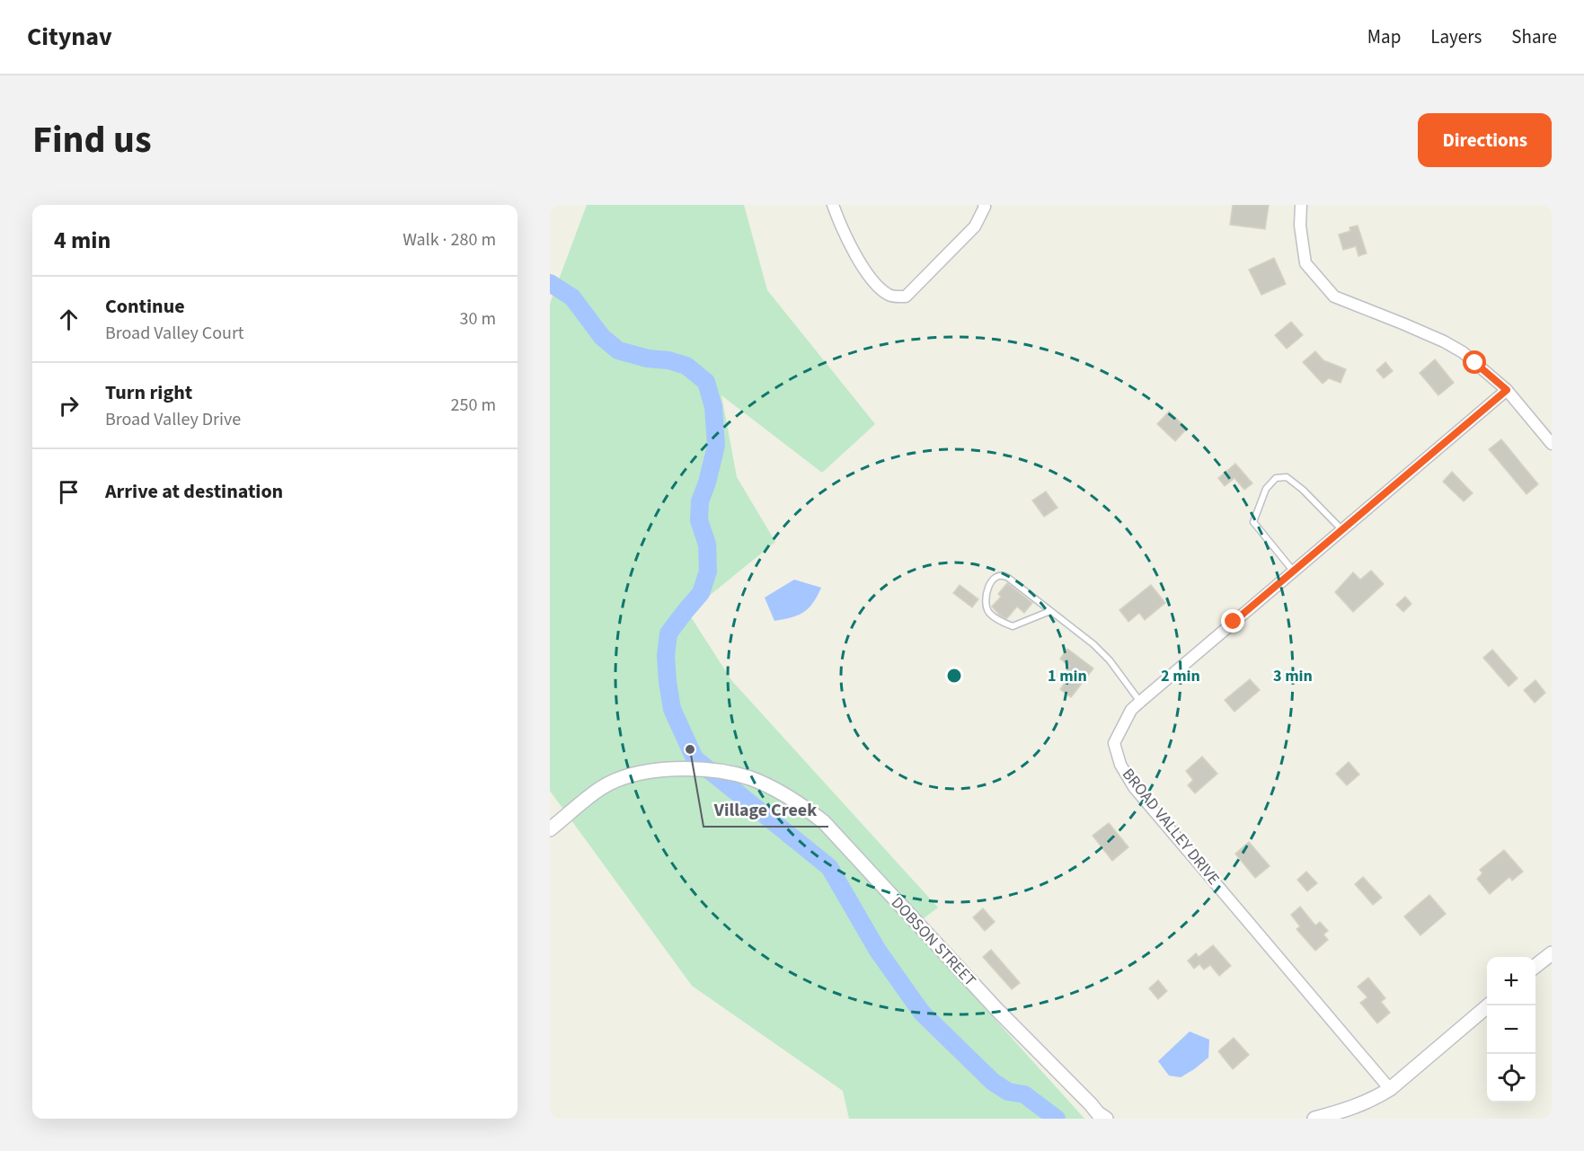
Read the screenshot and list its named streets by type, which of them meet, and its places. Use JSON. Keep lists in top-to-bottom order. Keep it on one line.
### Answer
{"streets":{"street":["BROAD VALLEY DRIVE","DOBSON STREET"]},"places":["Village Creek"],"page":{"header":"Citynav","nav":["Map","Layers","Share"],"title":"Find us","buttons":"Directions","heading":["4 min","Walk · 280 m"],"list":[["Continue","Broad Valley Court","30 m"],["Turn right","Broad Valley Drive","250 m"],"Arrive at destination"],"map_buttons":["+","−"]},"rings":["1 min","2 min","3 min"]}
